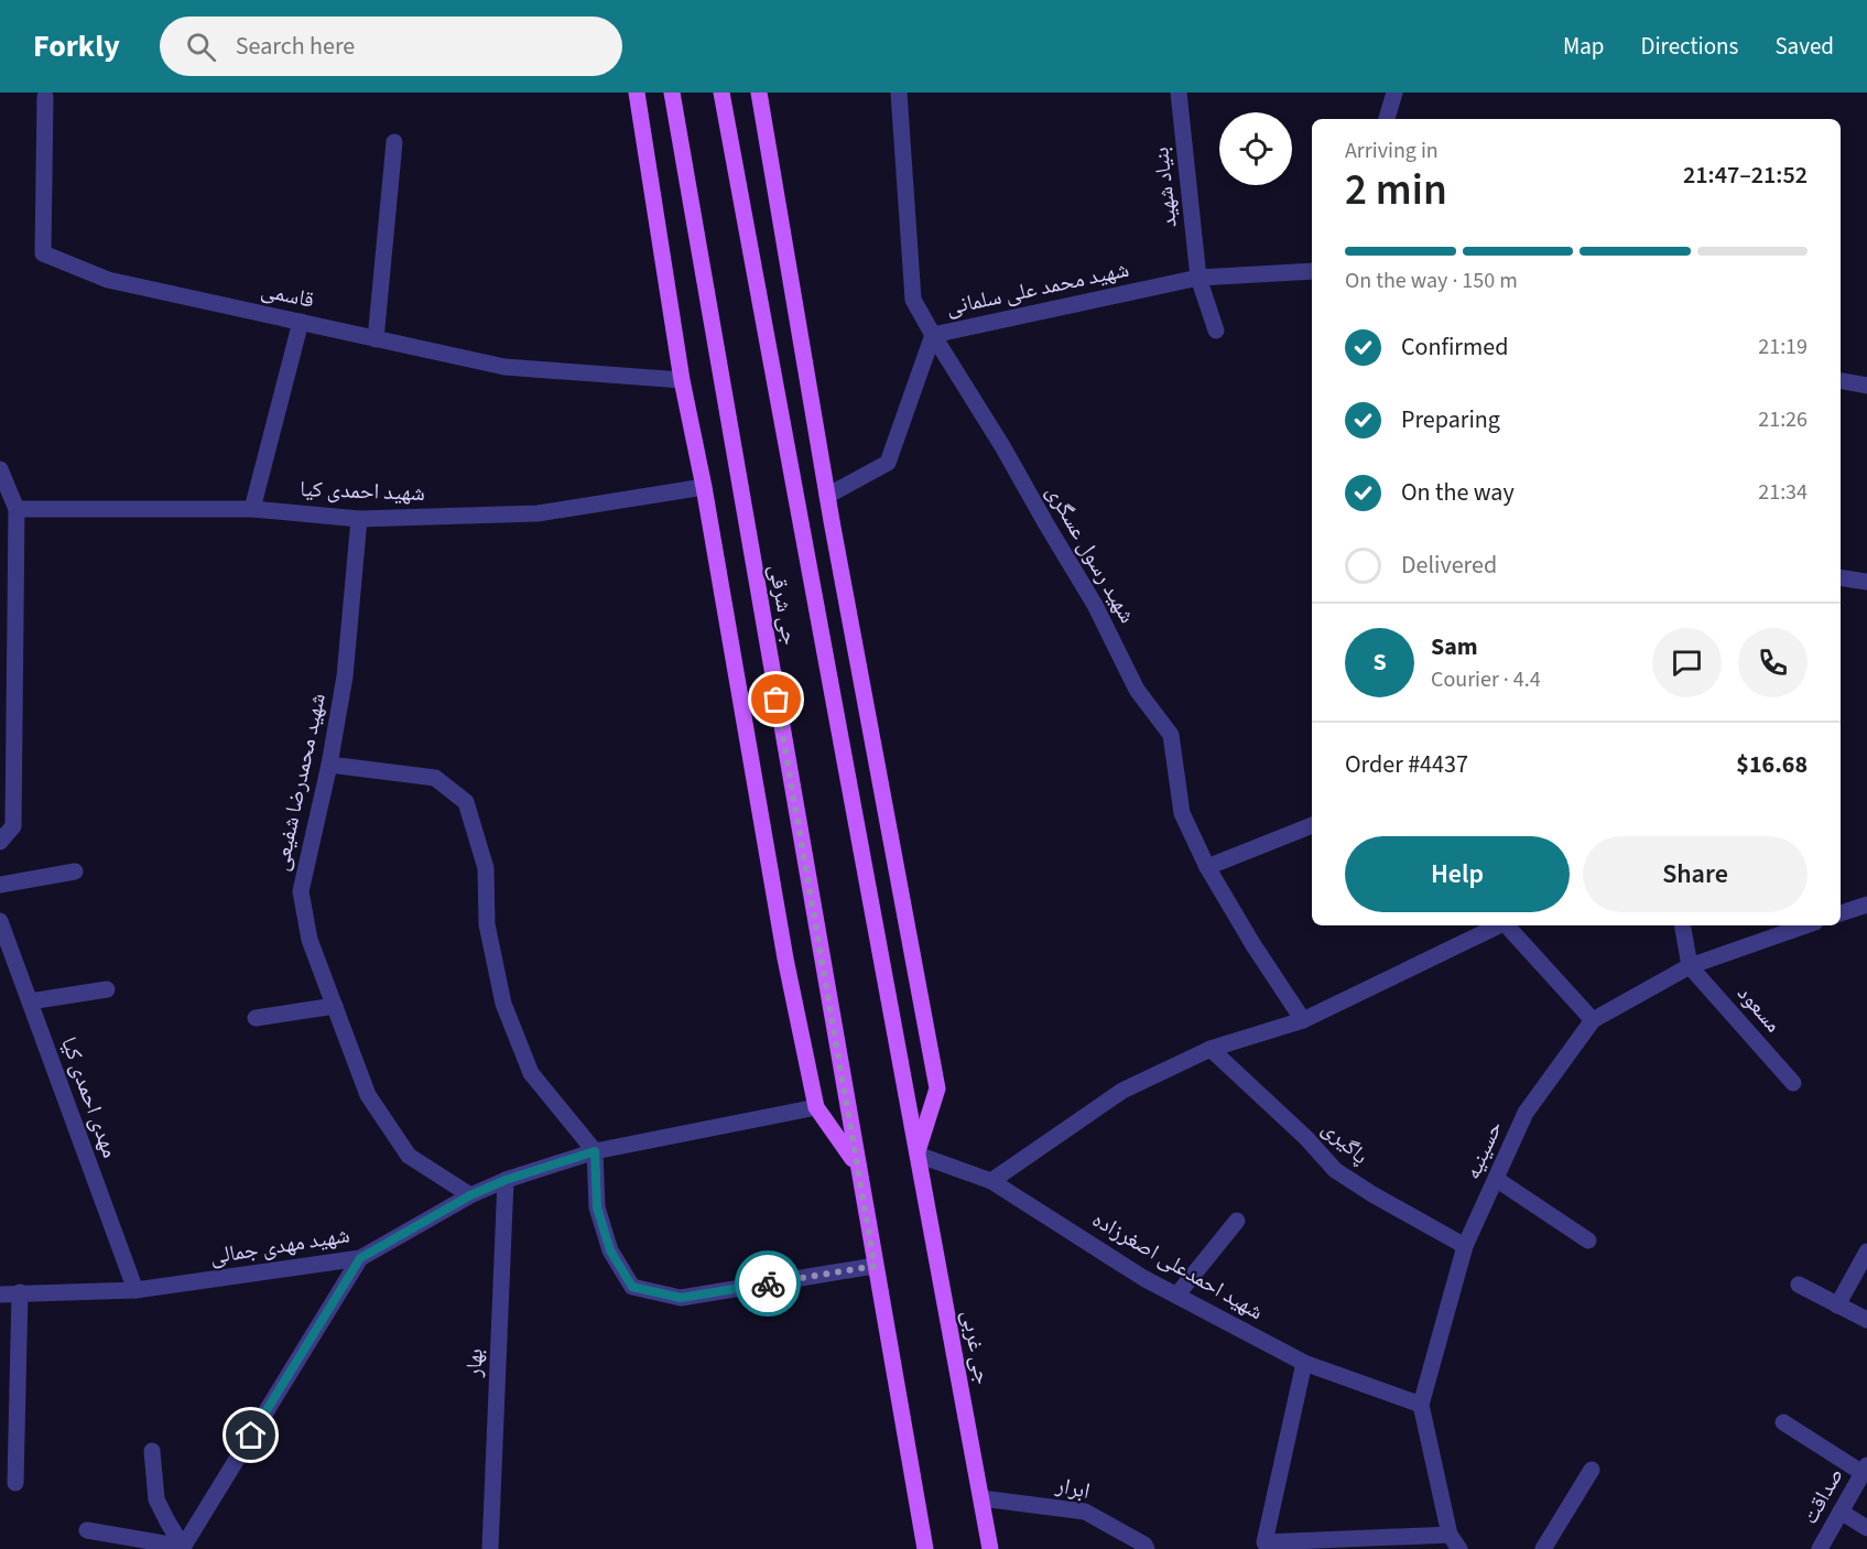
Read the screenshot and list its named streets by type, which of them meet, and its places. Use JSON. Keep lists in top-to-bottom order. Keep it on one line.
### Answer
{"streets":{"main road":["جی شرقی","جی غربی"],"street":["بنیاد شهید","شهید محمد علی سلمانی","قاسمی","شهید احمدی کیا","شهید رسول عسگری","شهید محمدرضا شفیعی","مسعود","مهدی احمدی کیا","پاگیری","حسینیه","شهید مهدی جمالی","شهید احمدعلی اصغرزاده","بهار","ابرار","صداقت"]},"crossings":[["بنیاد شهید","شهید محمد علی سلمانی"],["شهید محمد علی سلمانی","شهید رسول عسگری"],["شهید احمدی کیا","شهید محمدرضا شفیعی"],["جی شرقی","شهید احمدعلی اصغرزاده"],["جی شرقی","جی غربی"],["شهید محمدرضا شفیعی","شهید مهدی جمالی"],["مسعود","حسینیه"],["مهدی احمدی کیا","شهید مهدی جمالی"],["پاگیری","حسینیه"],["حسینیه","شهید احمدعلی اصغرزاده"],["شهید مهدی جمالی","بهار"],["شهید احمدعلی اصغرزاده","جی غربی"],["جی غربی","ابرار"]],"page":{"header":"Forkly","search":"Search here","nav":["Map","Directions","Saved"],"heading":["2 min","Arriving in","21:47–21:52"],"panel":["Sam","Courier · 4.4","Order #4437","$16.68"],"bar":"On the way · 150 m","list":[["Confirmed","21:19"],["Preparing","21:26"],["On the way","21:34"],"Delivered"],"round":"S","buttons":["Help","Share"]}}
